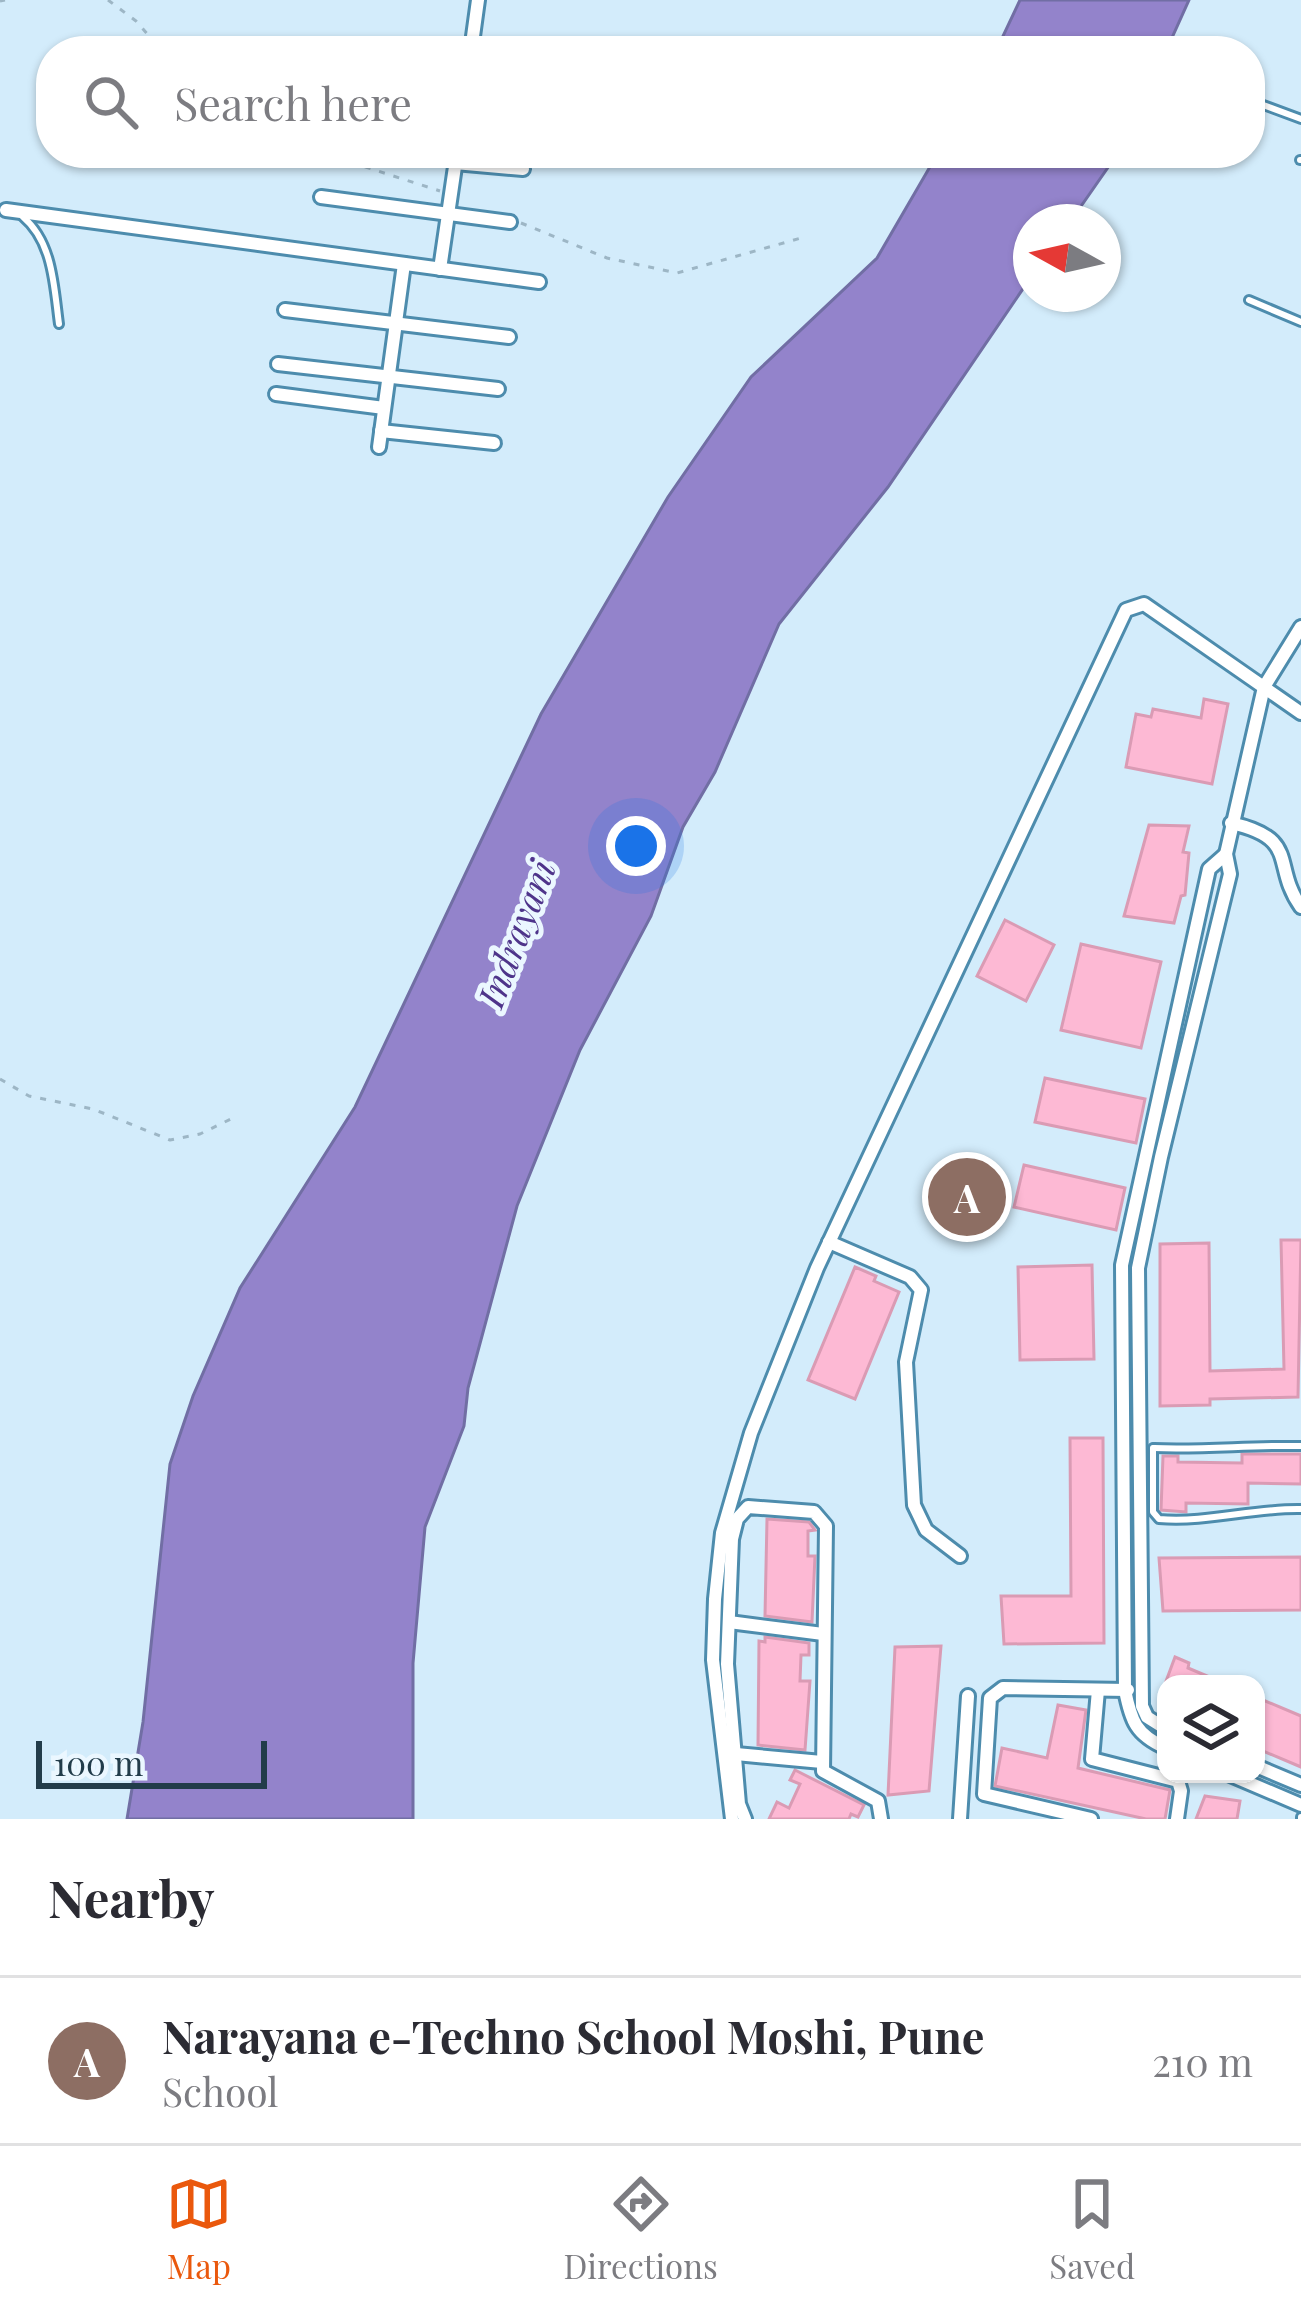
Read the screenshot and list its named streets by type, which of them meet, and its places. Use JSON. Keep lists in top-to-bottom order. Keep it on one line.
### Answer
{"water":["Indrayani"],"scale_bar":"100 m","north":"left","page":{"search":"Search here","pins":"A","scale":"100 m","heading":"Nearby","list":[{"mark":"A","name":"Narayana e-Techno School Moshi, Pune","note":"School","value":"210 m"}],"nav":["Map","Directions","Saved"]}}
